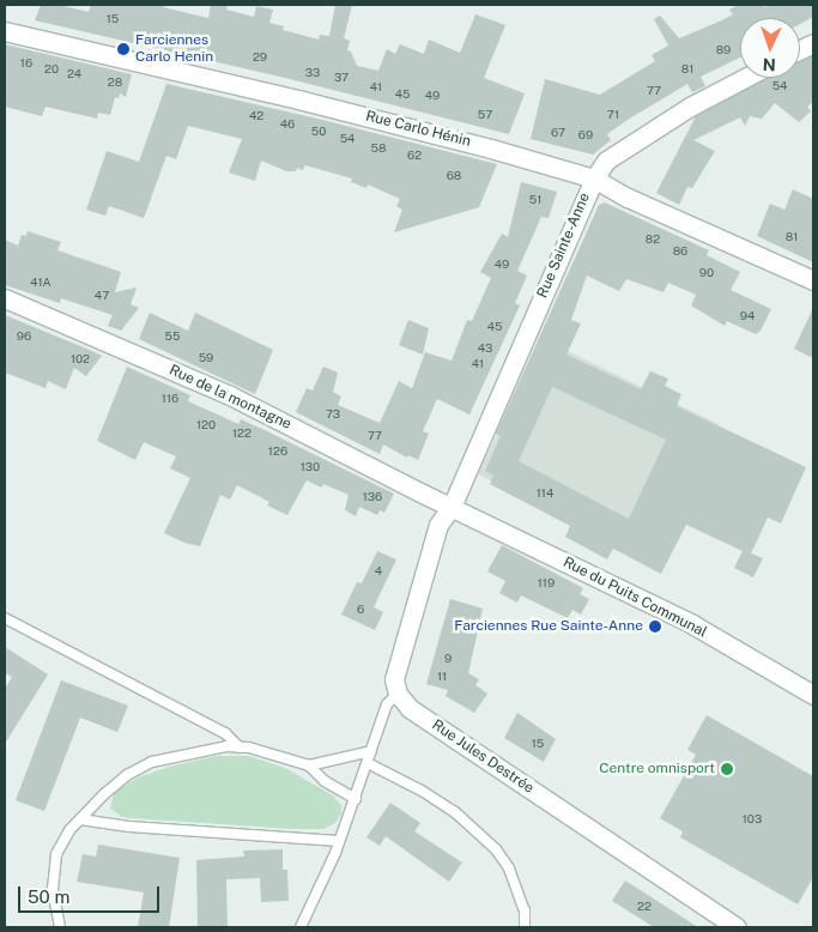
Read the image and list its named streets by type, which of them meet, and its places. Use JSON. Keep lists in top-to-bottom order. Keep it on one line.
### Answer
{"streets":{"street":["Rue Carlo Hénin","Rue Sainte-Anne","Rue de la montagne","Rue du Puits Communal","Rue Jules Destrée"]},"crossings":[["Rue Carlo Hénin","Rue Sainte-Anne"],["Rue Sainte-Anne","Rue de la montagne"],["Rue Sainte-Anne","Rue du Puits Communal"],["Rue de la montagne","Rue du Puits Communal"]],"places":["Farciennes Carlo Henin","Farciennes Rue Sainte-Anne","Centre omnisport"],"house_numbers":["15","89","29","16","20","81","33","24","37","28","54","41","77","45","49","57","71","42","46","50","67","69","54","58","62","68","51","81","82","86","49","90","41A","47","94","45","96","55","43","59","102","41","116","73","120","122","77","126","130","114","136","4","119","6","9","11","15","103","22"],"scale_bar":"50 m","north":"bottom"}
